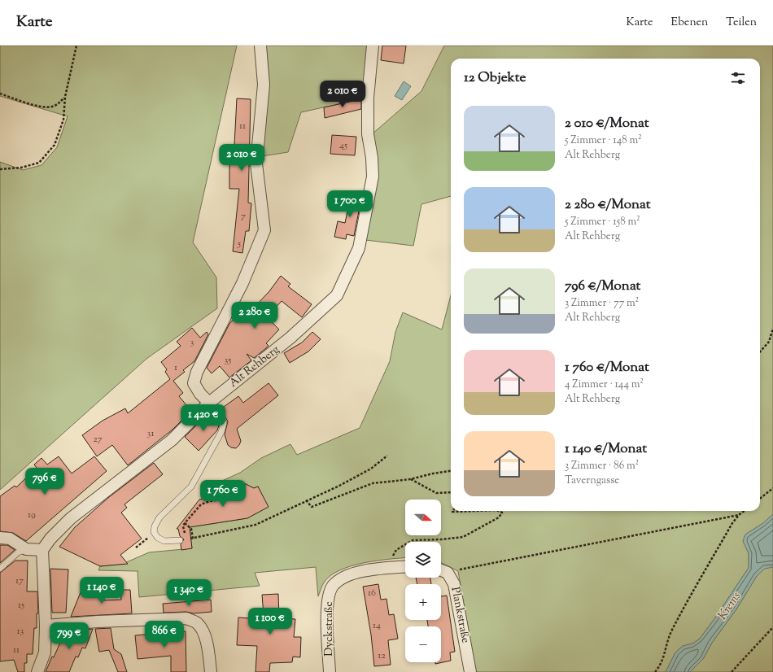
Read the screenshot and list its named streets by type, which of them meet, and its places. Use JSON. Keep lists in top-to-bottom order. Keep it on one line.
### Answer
{"streets":{"street":["Alt Rehberg","Plankstraße","Dyckstraße"]},"water":["Krems"],"house_numbers":["11","45","7","5","3","35","1","31","27","19","17","16","15","14","13","11","12"],"north":"right","page":{"header":"Karte","nav":["Karte","Ebenen","Teilen"],"heading":"12 Objekte","price":["2 010 €","2 010 €","1 700 €","2 280 €","1 420 €","796 €","1 760 €","1 140 €","1 340 €","1 100 €","866 €","799 €"],"list":[{"name":"2 010 €/Monat","note":"5 Zimmer · 148 m² · Alt Rehberg"},{"name":"2 280 €/Monat","note":"5 Zimmer · 158 m² · Alt Rehberg"},{"name":"796 €/Monat","note":"3 Zimmer · 77 m² · Alt Rehberg"},{"name":"1 760 €/Monat","note":"4 Zimmer · 144 m² · Alt Rehberg"},{"name":"1 140 €/Monat","note":"3 Zimmer · 86 m² · Taverngasse"}],"map_buttons":["+","−"]}}
